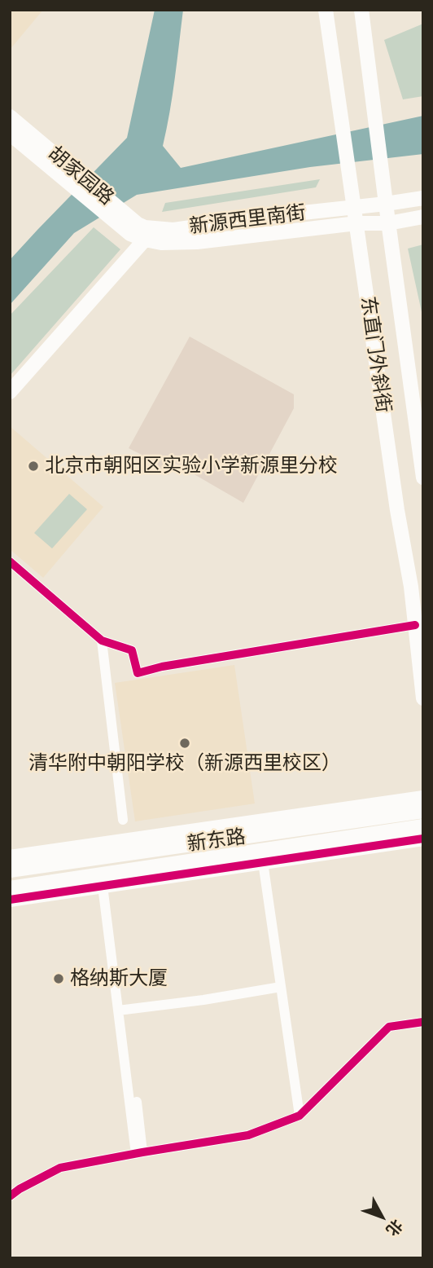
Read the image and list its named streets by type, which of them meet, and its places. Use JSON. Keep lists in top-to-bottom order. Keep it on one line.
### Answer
{"streets":{"main road":["胡家园路","新源西里南街","东直门外斜街","新东路"]},"crossings":[["胡家园路","新源西里南街"],["新源西里南街","东直门外斜街"]],"places":["北京市朝阳区实验小学新源里分校","清华附中朝阳学校（新源西里校区）","格纳斯大厦"],"north":"bottom right"}
